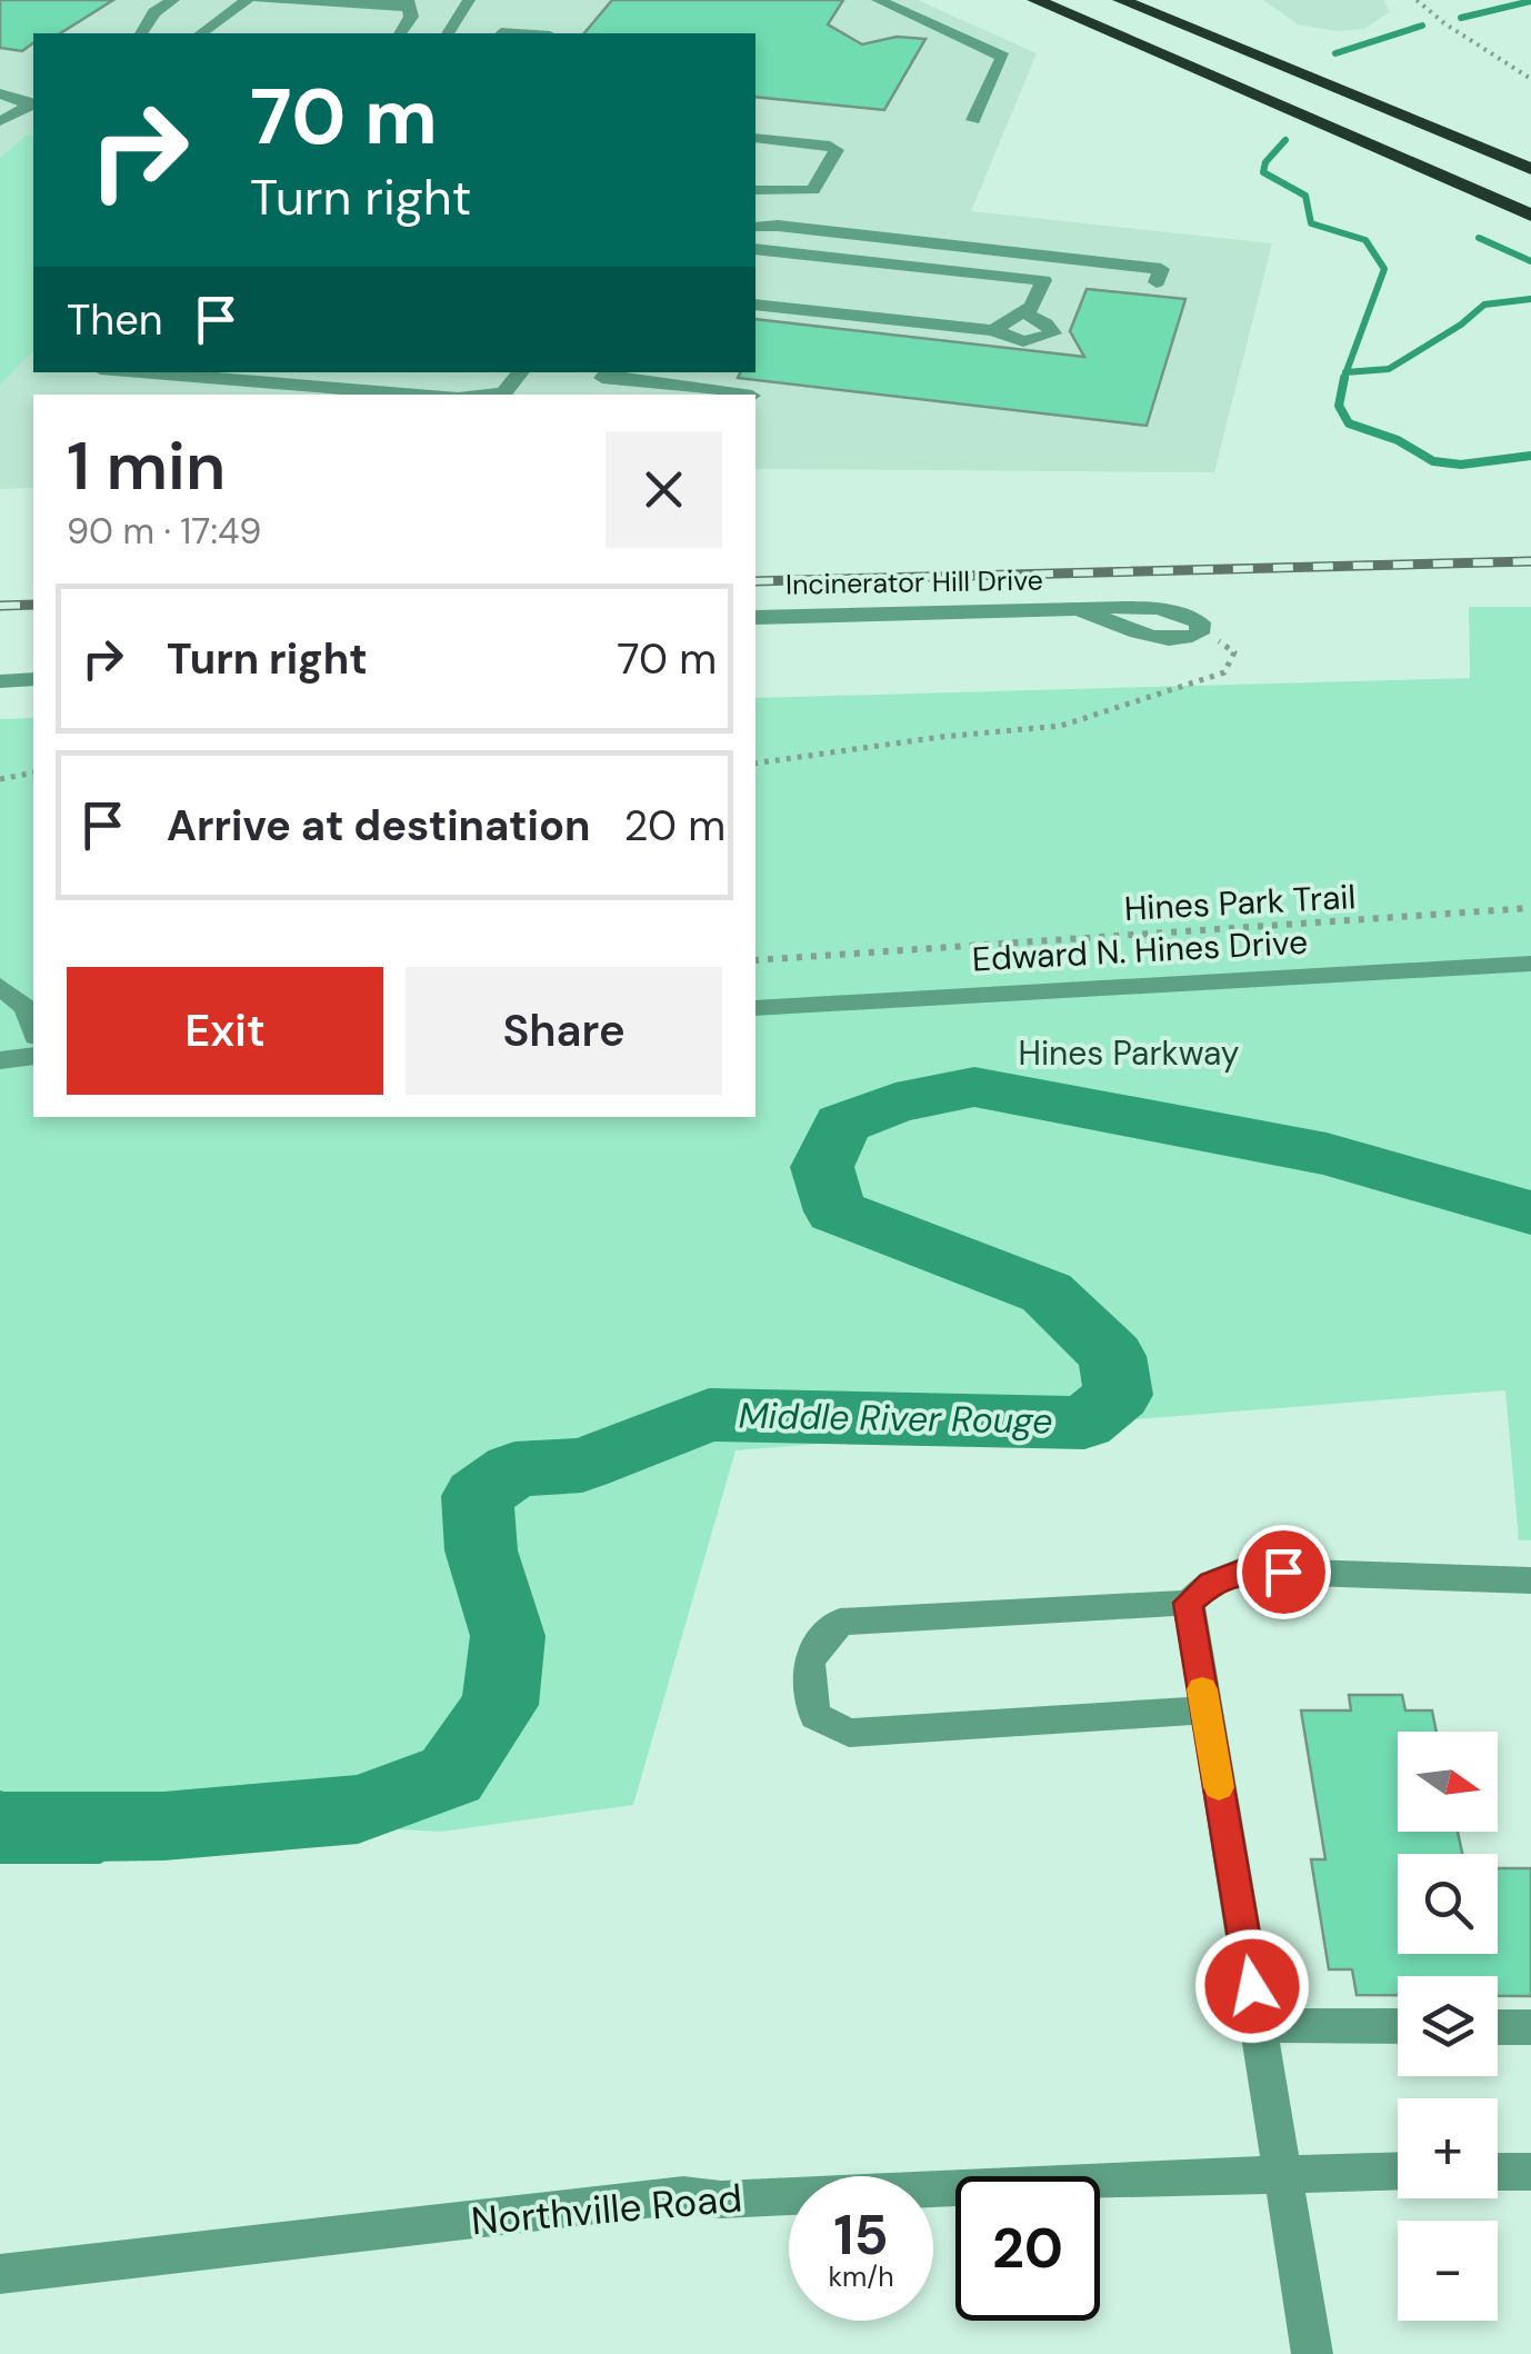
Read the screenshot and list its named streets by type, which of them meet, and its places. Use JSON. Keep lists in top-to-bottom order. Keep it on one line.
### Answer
{"streets":{"street":["Incinerator Hill Drive","Edward N. Hines Drive","Northville Road"],"path":["Hines Park Trail"]},"water":["Middle River Rouge"],"parks":["Hines Parkway"],"north":"right","page":{"turn":["70 m","Turn right"],"then":"Then","heading":["1 min","90 m · 17:49"],"list":[{"name":"Turn right","value":"70 m"},{"name":"Arrive at destination","value":"20 m"}],"buttons":["Exit","Share"],"map_buttons":["+","−"],"speed":"15 km/h","limit":"20"}}
